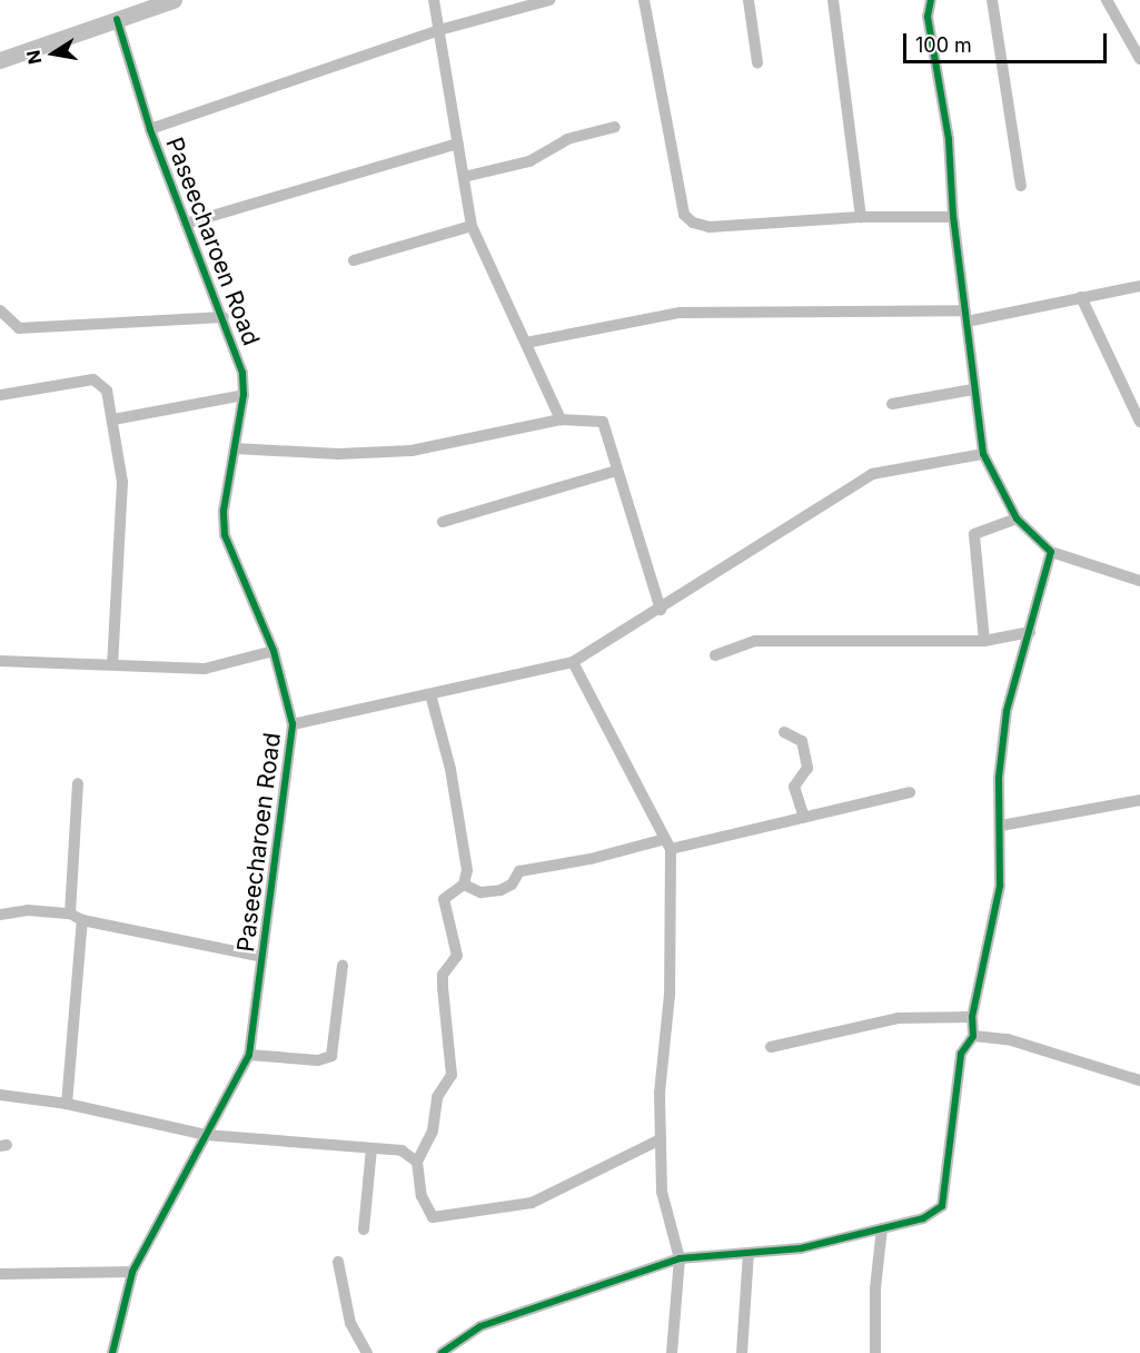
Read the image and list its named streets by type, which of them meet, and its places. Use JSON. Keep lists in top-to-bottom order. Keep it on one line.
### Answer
{"streets":{"street":["Paseecharoen Road"]},"scale_bar":"100 m","north":"left"}
